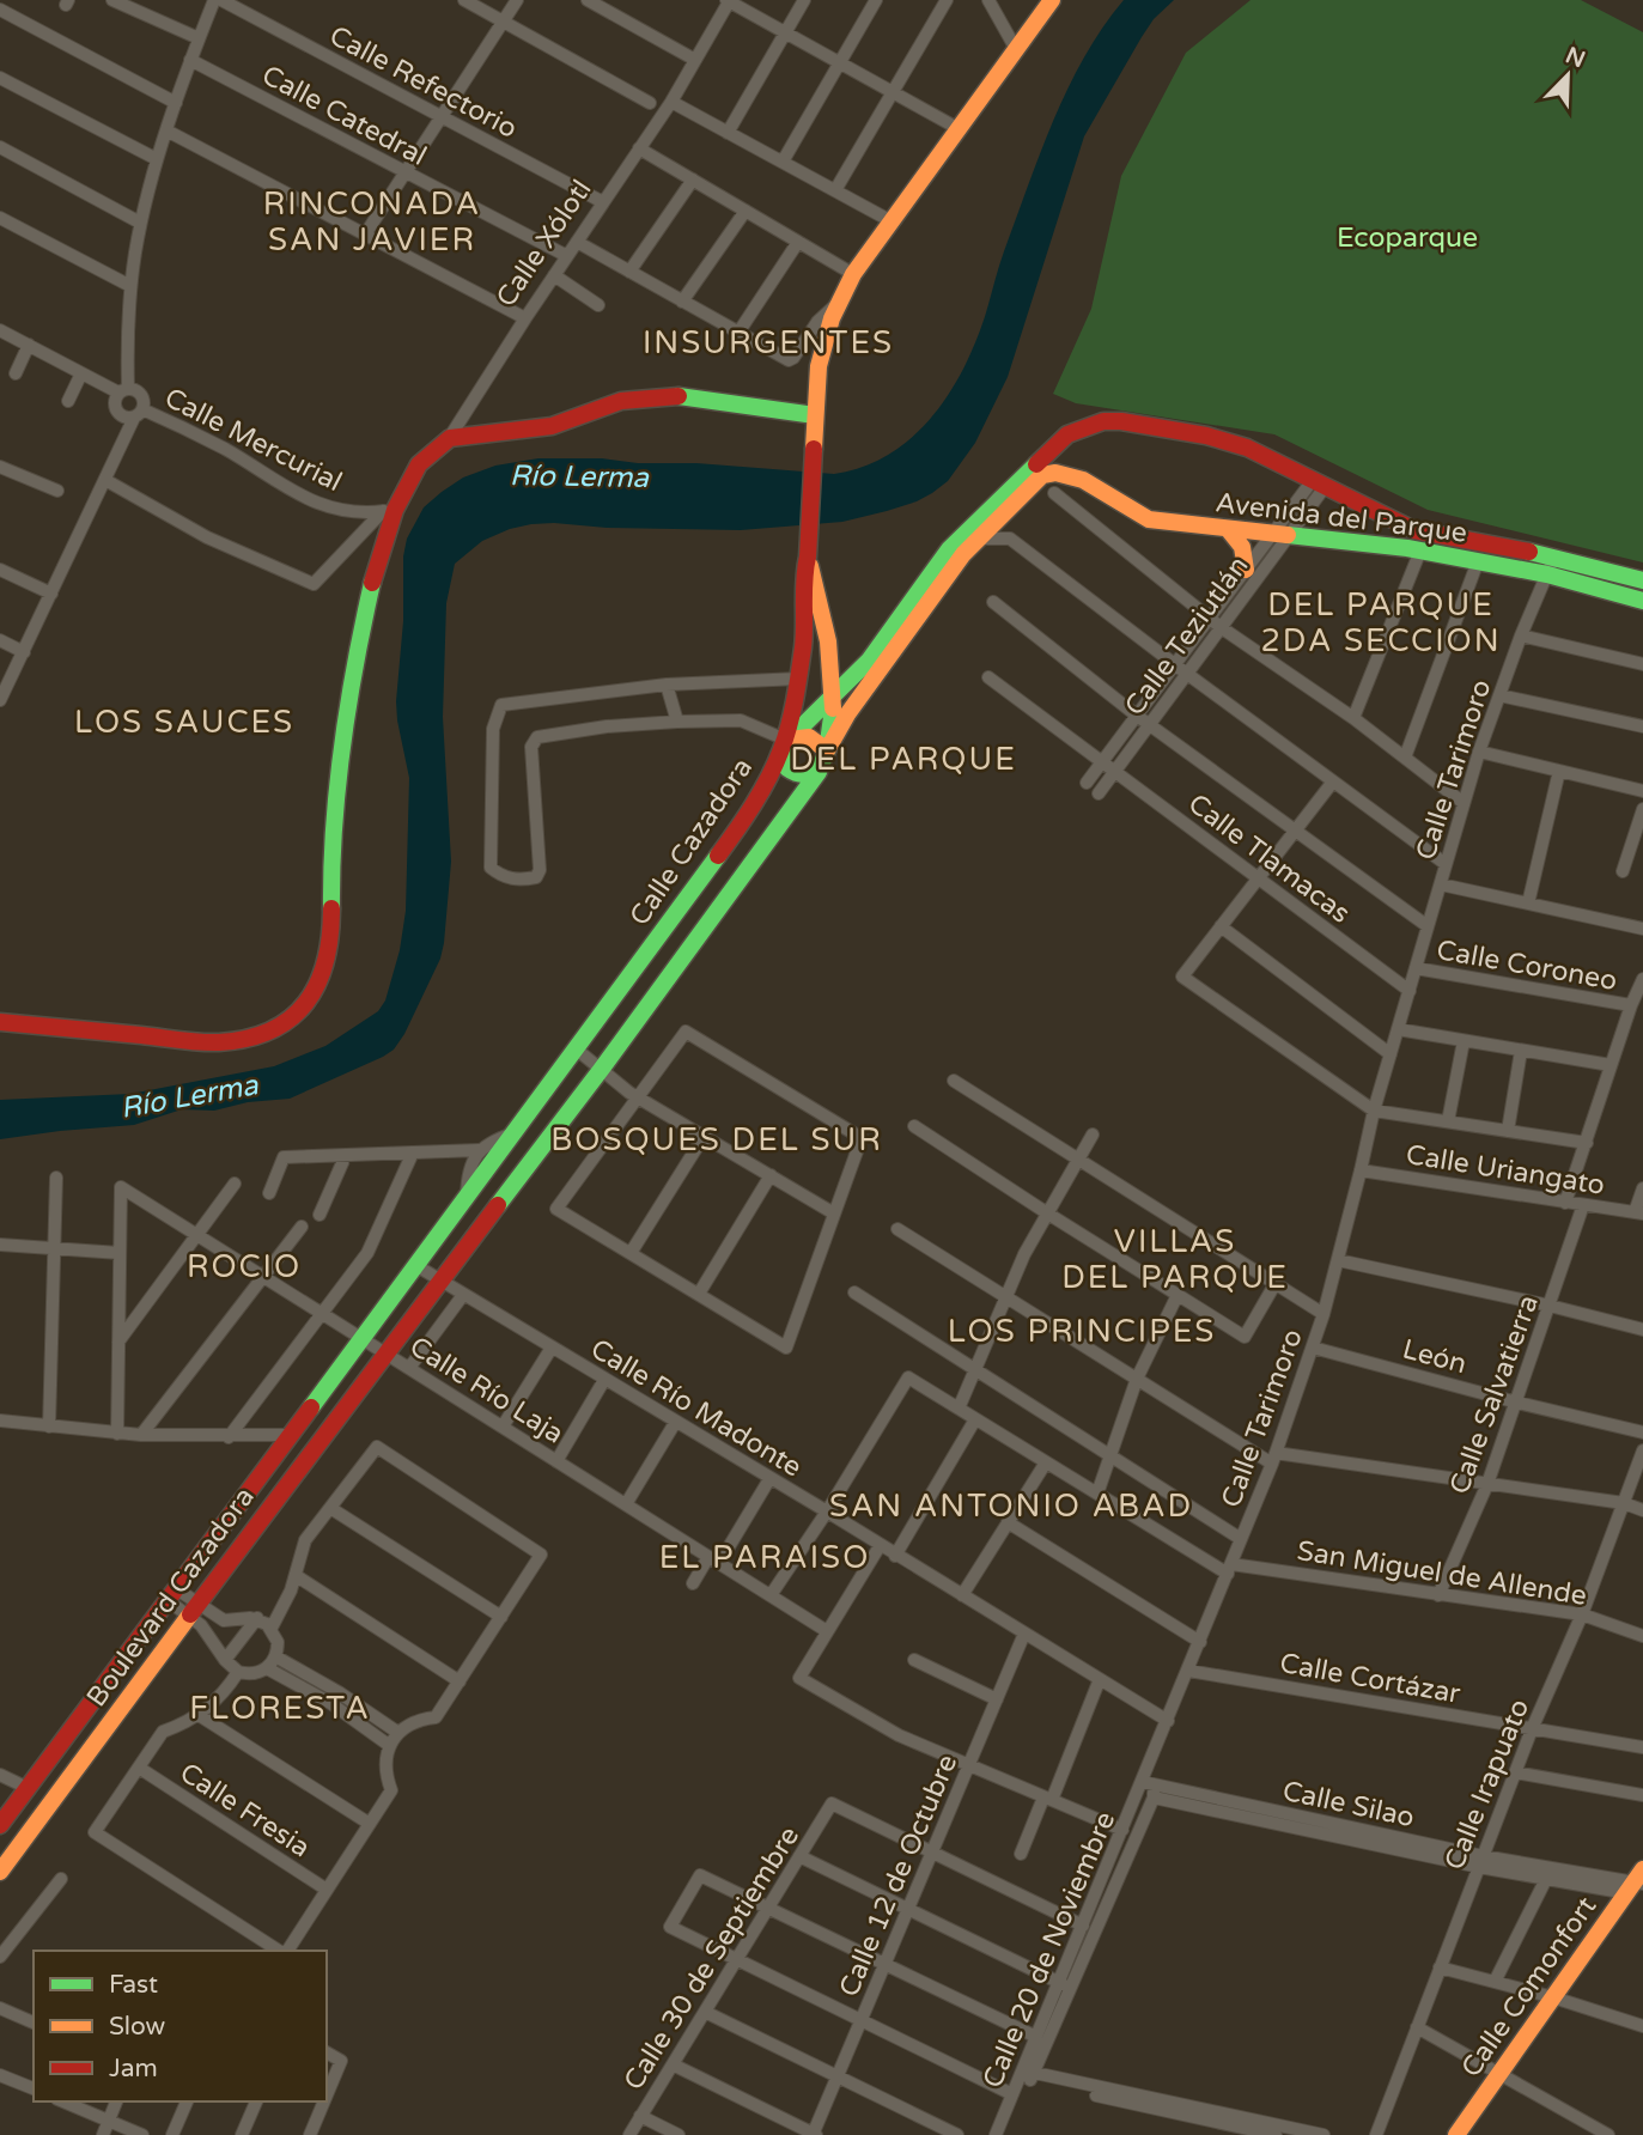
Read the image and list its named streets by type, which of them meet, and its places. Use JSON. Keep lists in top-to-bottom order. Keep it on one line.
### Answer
{"streets":{"street":["Calle Refectorio","Calle Catedral","Calle Xólotl","Calle Mercurial","Avenida del Parque","Calle Teziutlán","Calle Tarimoro","Calle Cazadora","Calle Tlamacas","Calle Coroneo","Calle Uriangato","León","Calle Río Laja","Calle Salvatierra","Calle Río Madonte","San Miguel de Allende","Boulevard Cazadora","Calle Cortázar","Calle Irapuato","Calle Silao","Calle Fresia","Calle 12 de Octubre","Calle 20 de Noviembre","Calle 30 de Septiembre","Calle Comonfort"]},"crossings":[["Calle Refectorio","Calle Xólotl"],["Calle Catedral","Calle Xólotl"],["Calle Xólotl","Calle Mercurial"],["Avenida del Parque","Calle Teziutlán"],["Avenida del Parque","Calle Tarimoro"],["Calle Teziutlán","Calle Tlamacas"],["Calle Tarimoro","Calle Tlamacas"],["Calle Tarimoro","Calle Coroneo"],["Calle Tarimoro","Calle Uriangato"],["Calle Tarimoro","León"],["Calle Tarimoro","Calle Río Madonte"],["Calle Tarimoro","San Miguel de Allende"],["Calle Tarimoro","Calle Cortázar"],["Calle Tarimoro","Calle Silao"],["Calle Tarimoro","Calle 20 de Noviembre"],["Calle Cazadora","Calle Río Laja"],["Calle Cazadora","Calle Río Madonte"],["Calle Cazadora","Boulevard Cazadora"],["Calle Uriangato","Calle Salvatierra"],["León","Calle Salvatierra"],["Calle Río Laja","Boulevard Cazadora"],["Calle Salvatierra","San Miguel de Allende"],["Calle Río Madonte","Calle 12 de Octubre"],["San Miguel de Allende","Calle Irapuato"],["Calle Cortázar","Calle Irapuato"],["Calle Irapuato","Calle Silao"],["Calle Silao","Calle 20 de Noviembre"],["Calle Silao","Calle Comonfort"],["Calle 12 de Octubre","Calle 30 de Septiembre"]],"districts":["RINCONADA SAN JAVIER","INSURGENTES","DEL PARQUE 2DA SECCION","LOS SAUCES","DEL PARQUE","BOSQUES DEL SUR","VILLAS DEL PARQUE","ROCIO","LOS PRINCIPES","SAN ANTONIO ABAD","EL PARAISO","FLORESTA"],"water":["Río Lerma"],"parks":["Ecoparque"],"legend":["Fast","Slow","Jam"],"north":"top right"}
